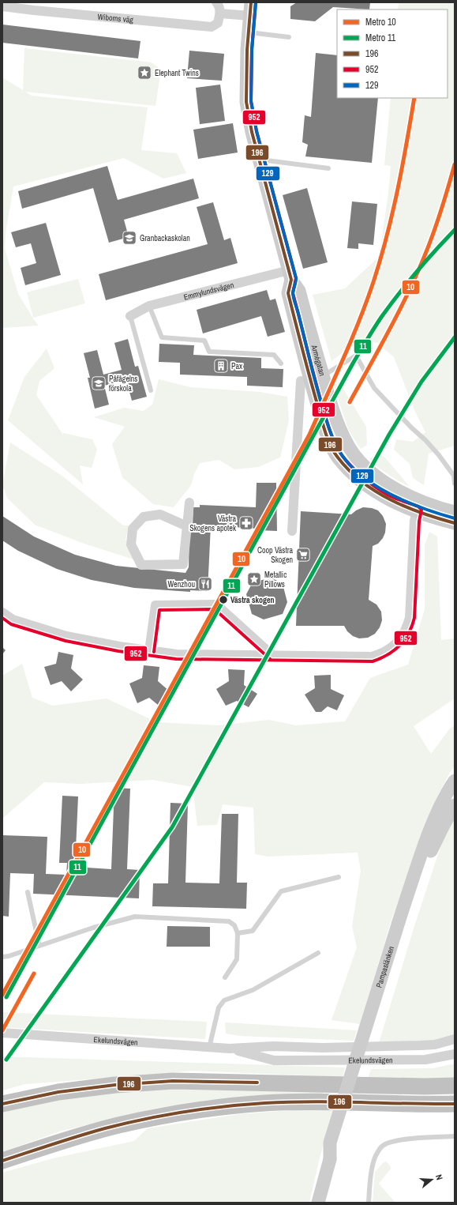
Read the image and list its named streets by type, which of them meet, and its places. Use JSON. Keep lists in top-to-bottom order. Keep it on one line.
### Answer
{"streets":{"street":["Wiboms väg","Emmylundsvägen","Armégatan","Pampaslänken","Ekelundsvägen"]},"crossings":[["Emmylundsvägen","Armégatan"]],"places":{"place":["Elephant Twins","Metallic Pillows"],"school or university":["Granbackaskolan","Påfågelns förskola"],"building":["Pax"],"pharmacy":["Västra Skogens apotek"],"supermarket":["Coop Västra Skogen"],"restaurant":["Wenzhou"],"other":["Västra skogen"]},"lines":["transit line 196","transit line 952","transit line 129","metro line 10","metro line 11"],"legend":["Metro 10","Metro 11","196","952","129"],"north":"right"}
